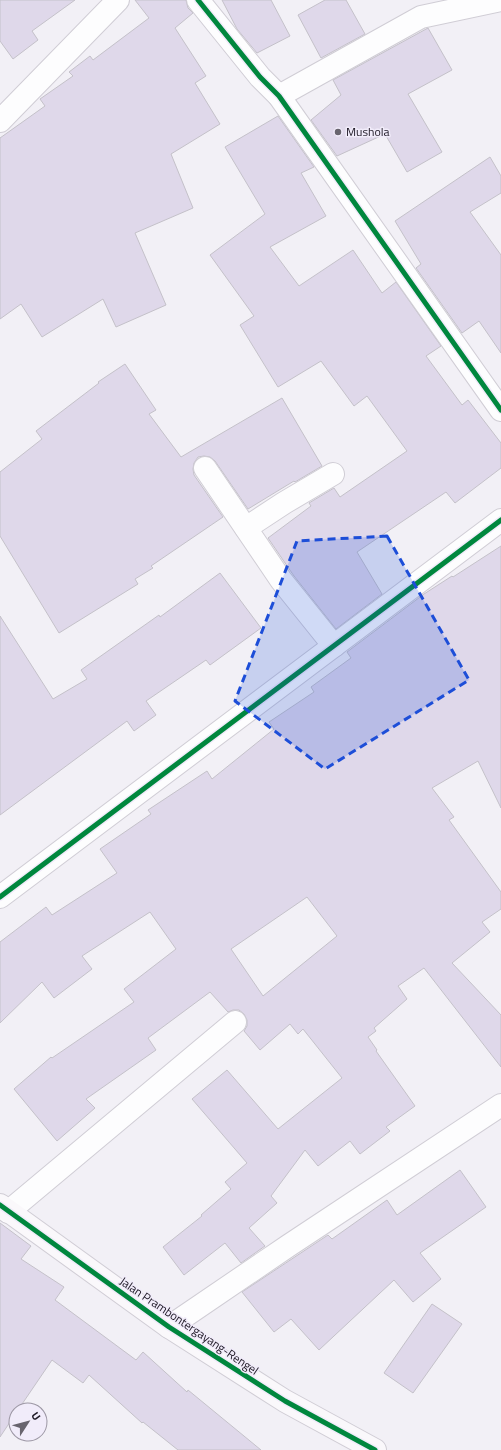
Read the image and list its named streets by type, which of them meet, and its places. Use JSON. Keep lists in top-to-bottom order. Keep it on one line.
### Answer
{"streets":{"street":["Jalan Prambontergayang-Rengel"]},"places":["Mushola"],"north":"top right"}
